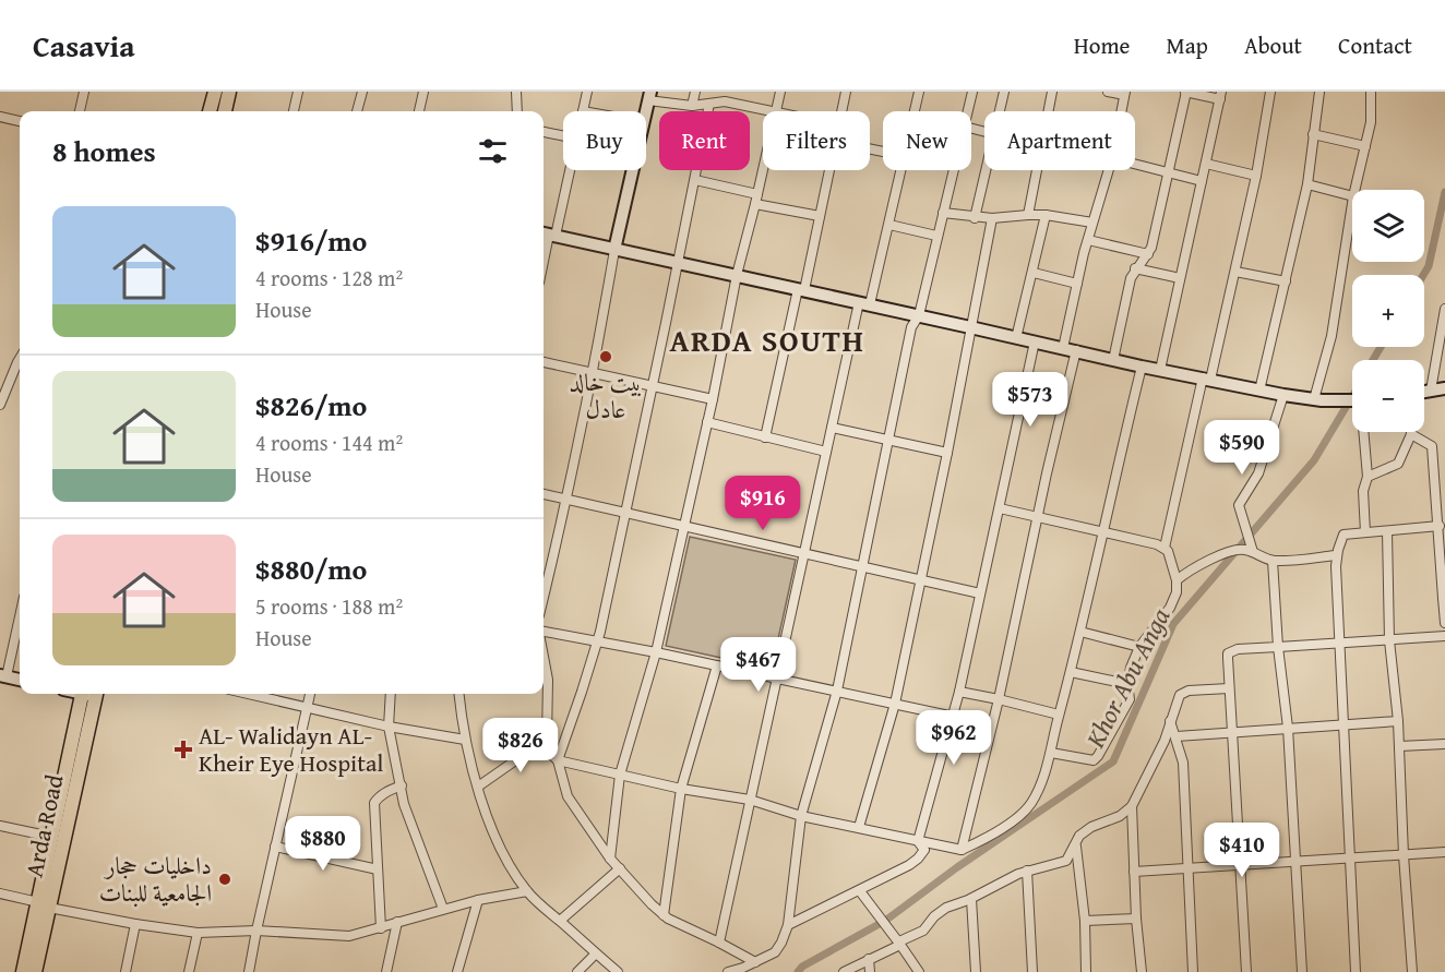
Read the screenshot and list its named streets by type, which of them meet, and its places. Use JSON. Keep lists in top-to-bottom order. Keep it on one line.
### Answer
{"streets":{"main road":["Arda Road"]},"districts":["ARDA SOUTH"],"water":["Khor Abu Anga"],"places":{"other":["بيت خالد عادل","داخليات حجار الجامعية للبنات"],"health":["AL- Walidayn AL- Kheir Eye Hospital"]},"page":{"header":"Casavia","nav":["Home","Map","About","Contact"],"chip":["Buy","Rent","Filters","New","Apartment"],"heading":"8 homes","map_buttons":["+","−"],"list":[{"name":"$916/mo","note":"4 rooms · 128 m² · House"},{"name":"$826/mo","note":"4 rooms · 144 m² · House"},{"name":"$880/mo","note":"5 rooms · 188 m² · House"}],"price":["$573","$590","$916","$467","$962","$826","$880","$410"]}}
